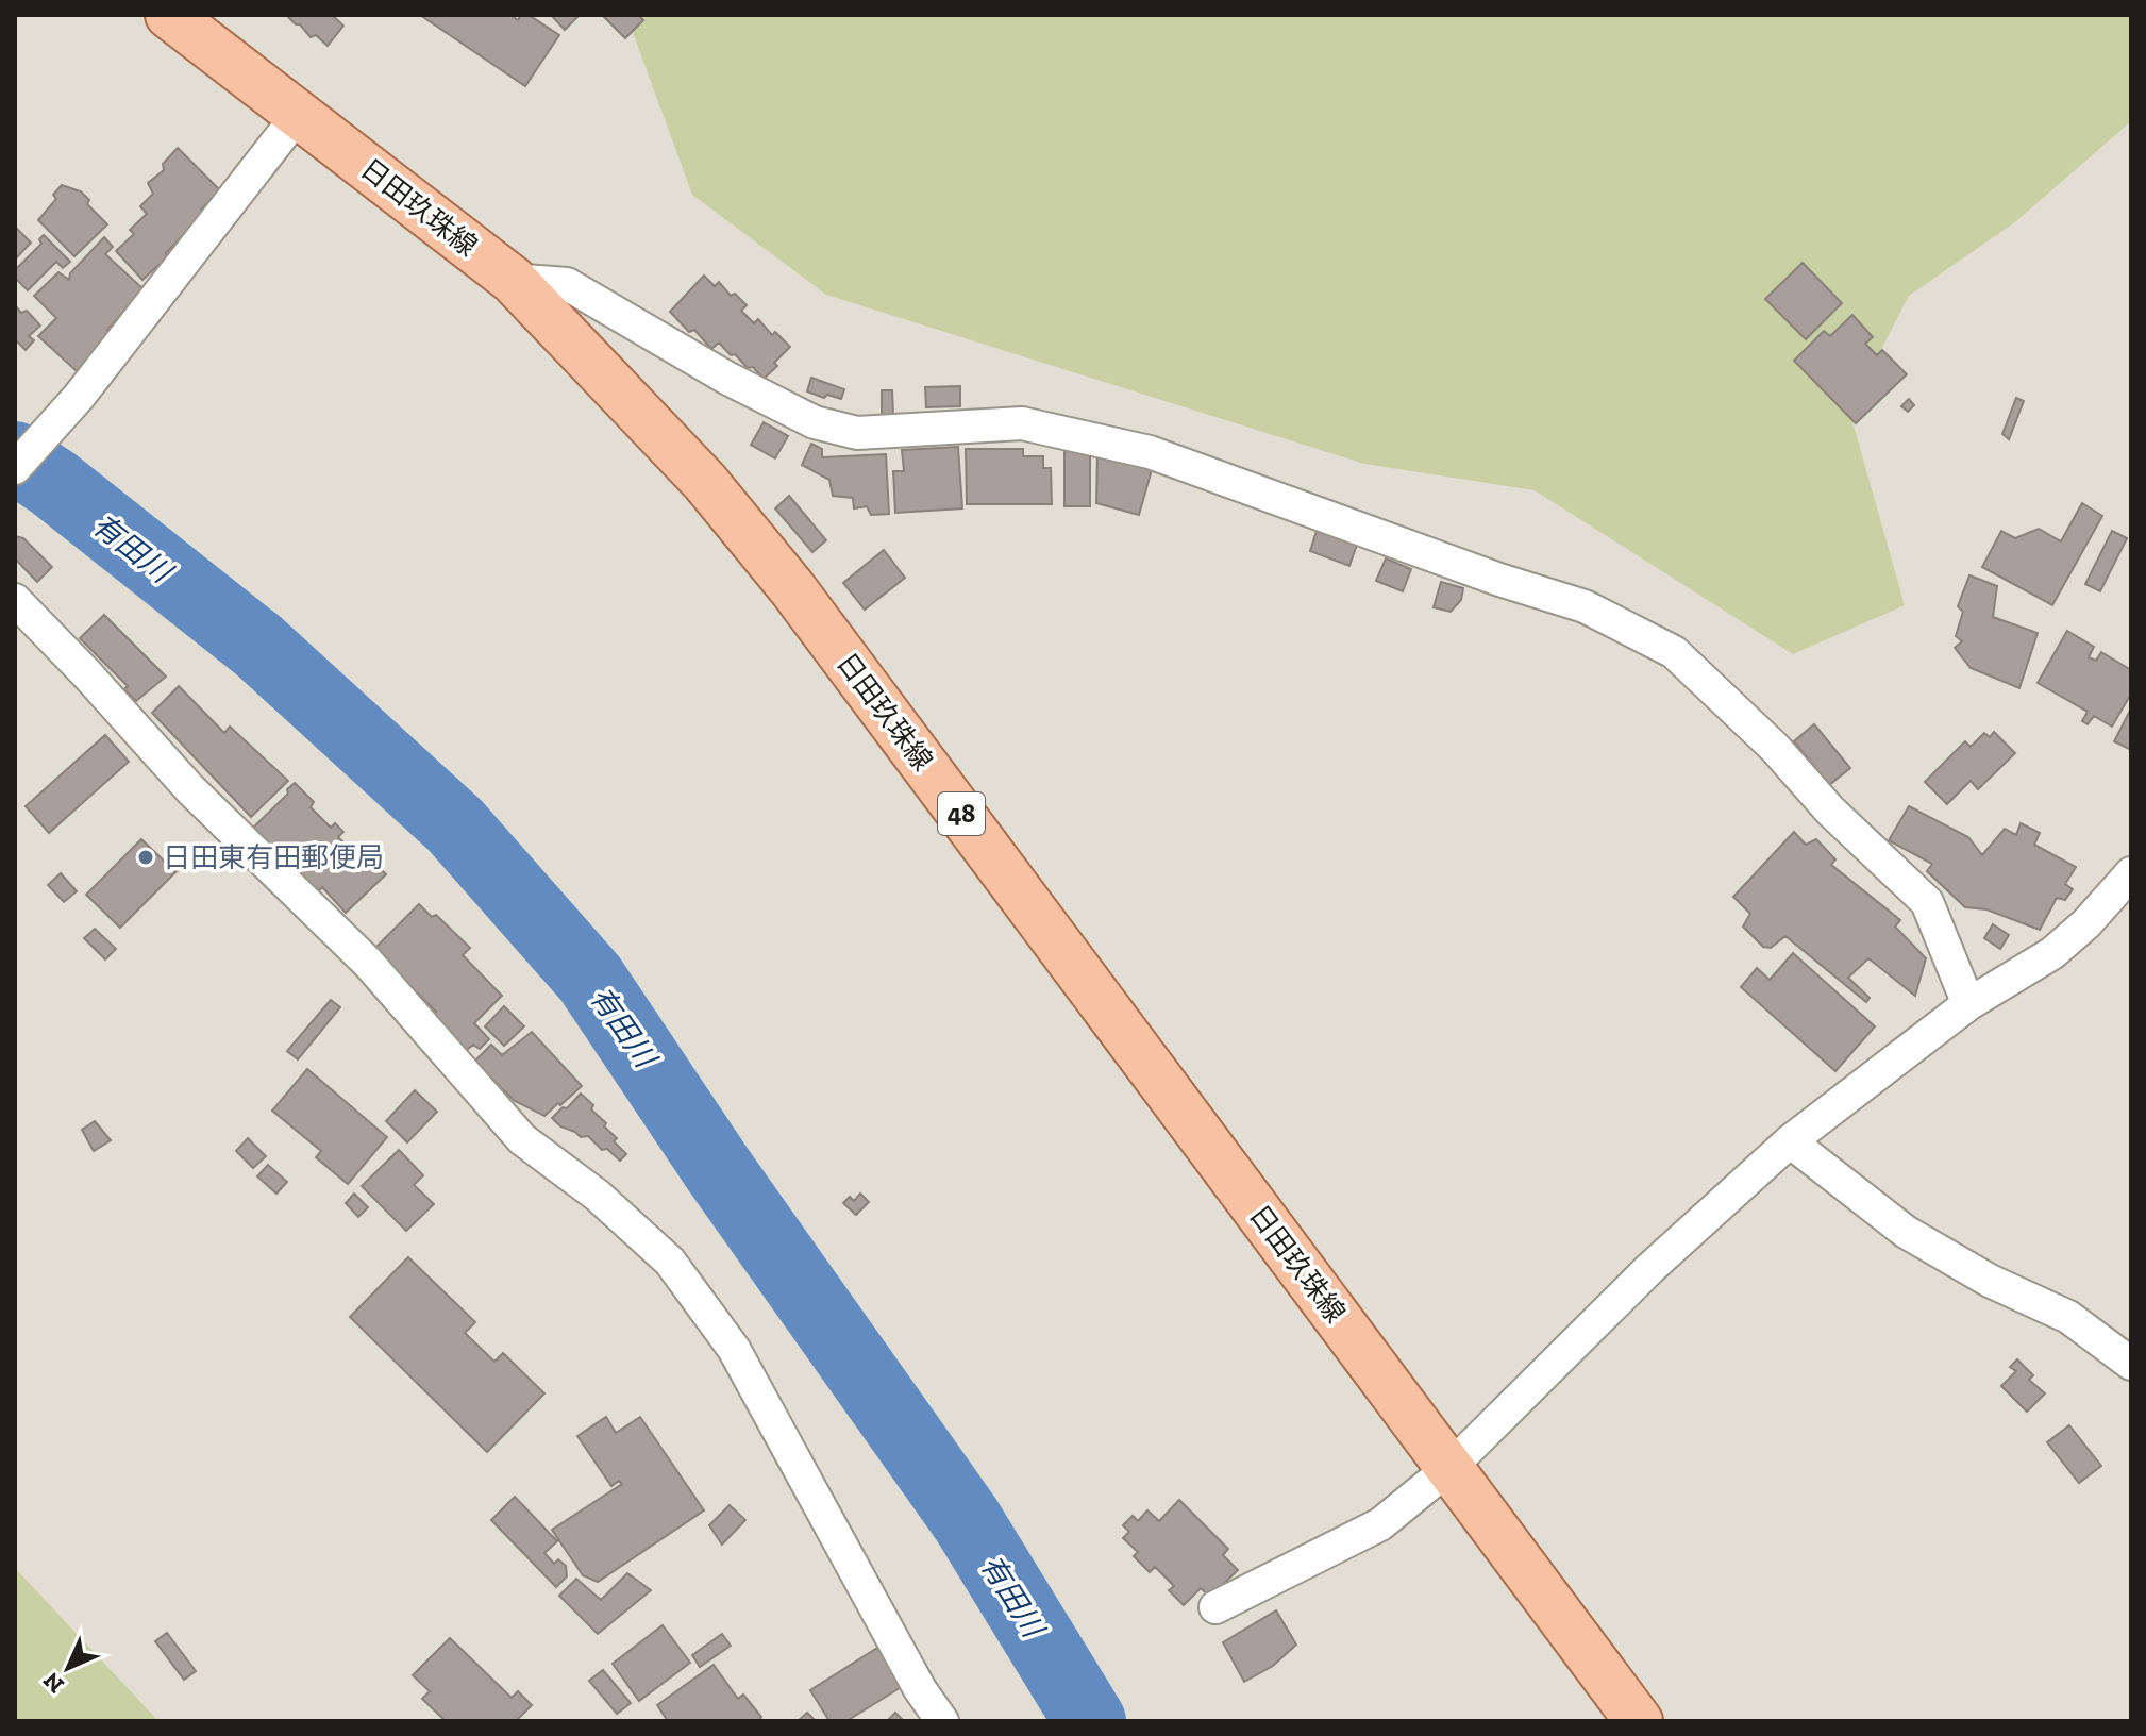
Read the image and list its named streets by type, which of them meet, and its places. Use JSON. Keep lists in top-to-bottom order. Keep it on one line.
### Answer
{"streets":{"main road":["日田玖珠線","48"]},"water":["有田川"],"places":["日田東有田郵便局"],"north":"bottom left"}
